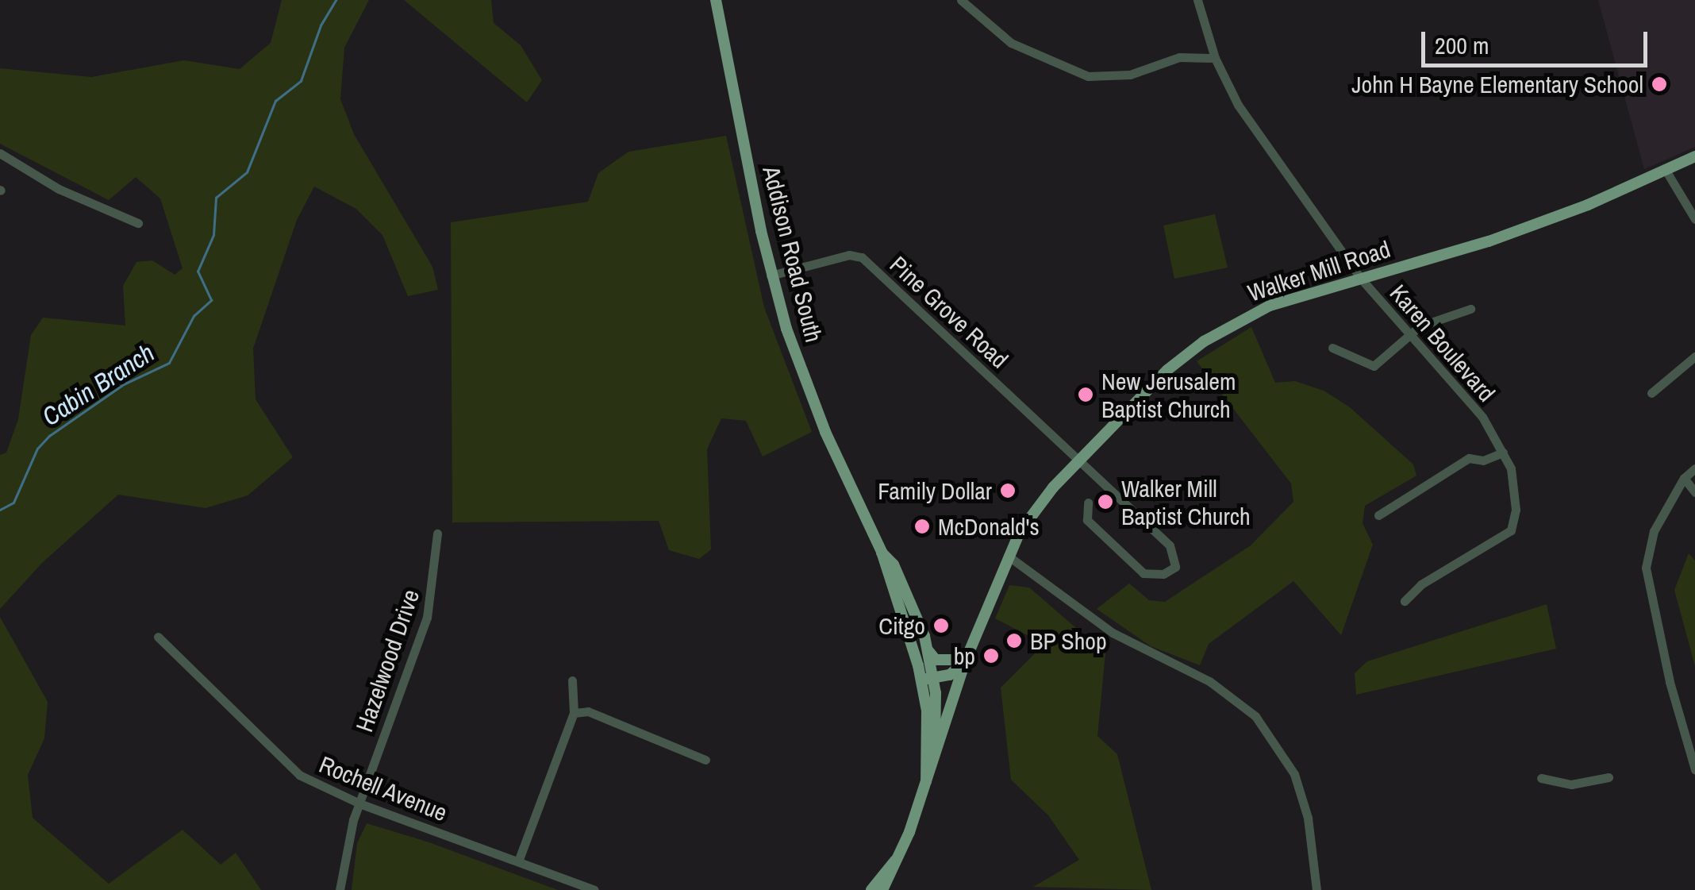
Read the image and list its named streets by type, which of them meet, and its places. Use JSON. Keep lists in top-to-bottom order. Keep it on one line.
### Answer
{"streets":{"main road":["Addison Road South","Walker Mill Road"],"street":["Pine Grove Road","Karen Boulevard","Hazelwood Drive","Rochell Avenue"]},"crossings":[["Addison Road South","Walker Mill Road"],["Addison Road South","Pine Grove Road"],["Walker Mill Road","Pine Grove Road"],["Walker Mill Road","Karen Boulevard"],["Hazelwood Drive","Rochell Avenue"]],"water":["Cabin Branch"],"places":["John H Bayne Elementary School","New Jerusalem Baptist Church","Family Dollar","Walker Mill Baptist Church","McDonald's","Citgo","BP Shop","bp"],"scale_bar":"200 m"}
